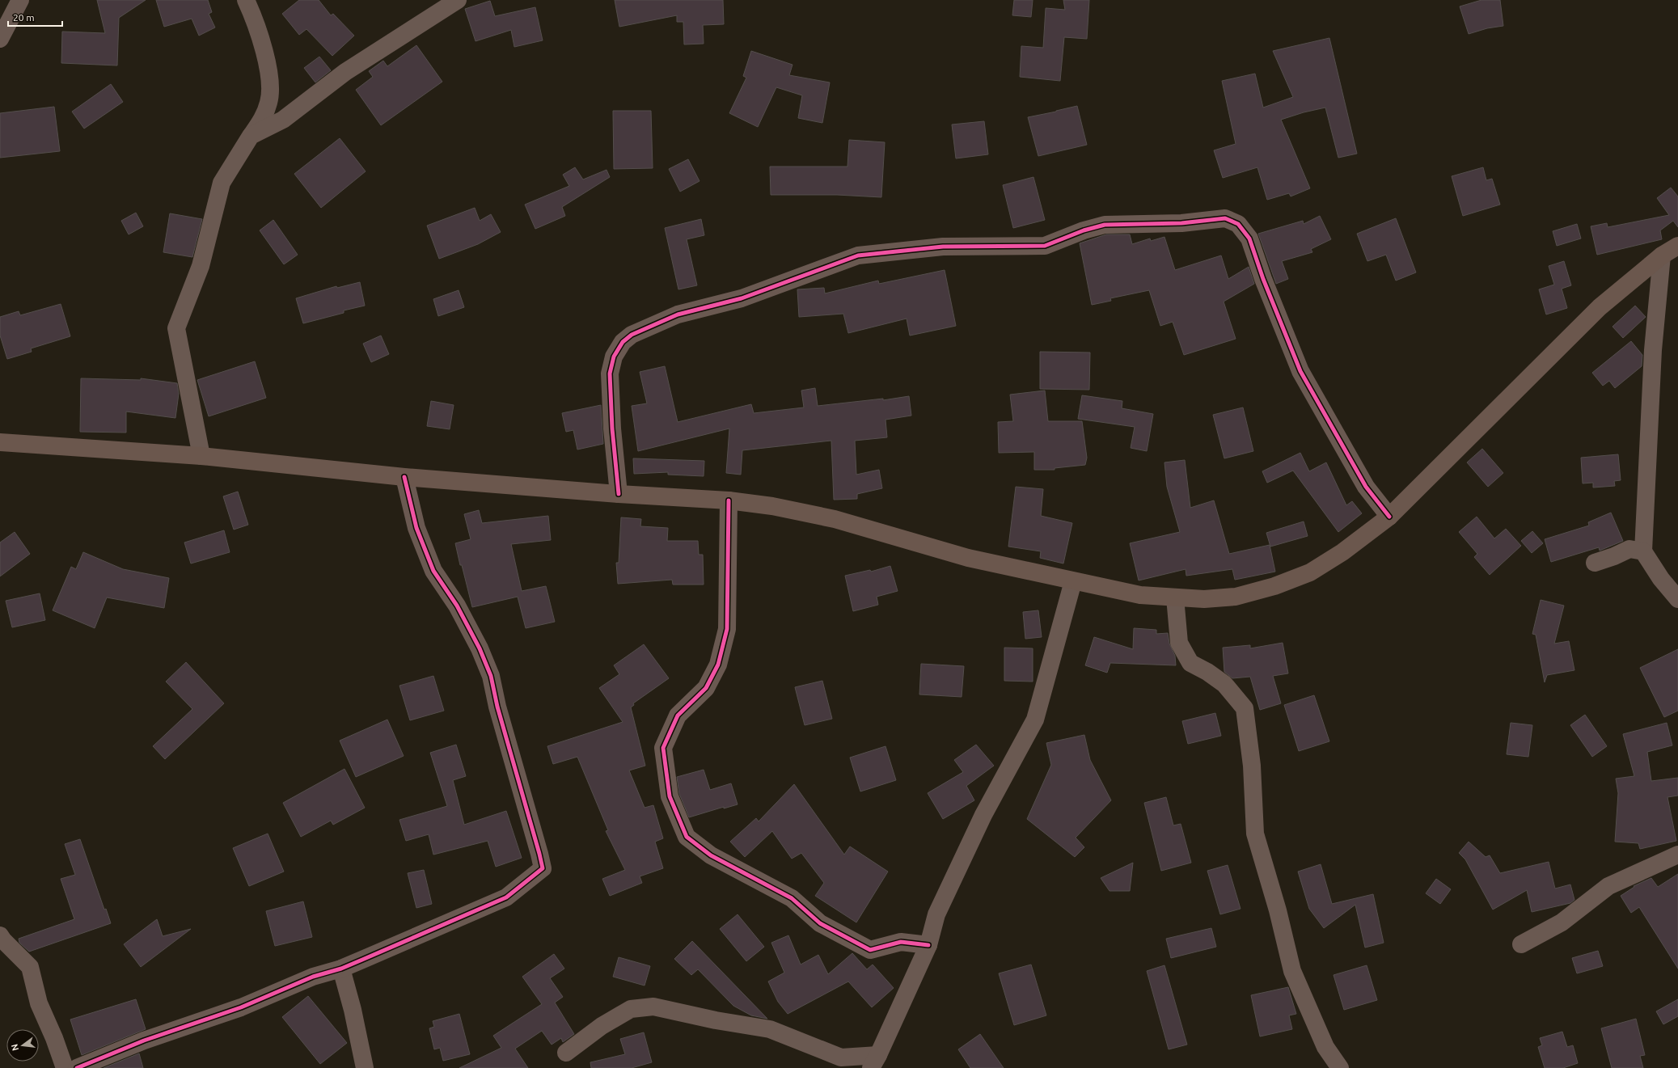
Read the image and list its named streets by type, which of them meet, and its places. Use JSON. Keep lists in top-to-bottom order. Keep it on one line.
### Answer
{"scale_bar":"20 m","north":"left"}
